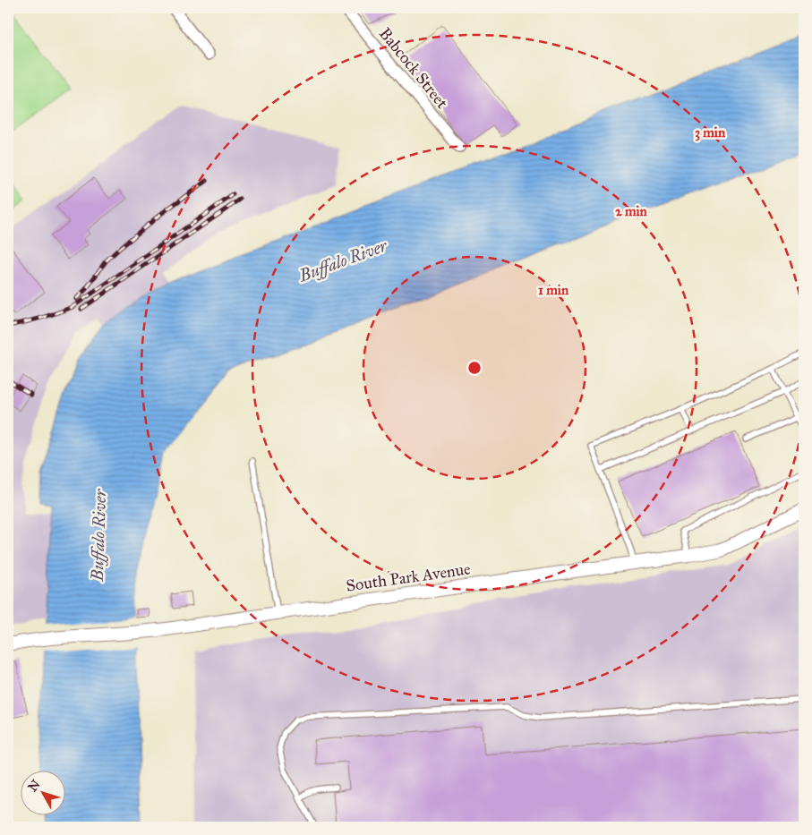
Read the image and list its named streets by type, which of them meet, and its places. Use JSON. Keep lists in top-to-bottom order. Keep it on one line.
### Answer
{"streets":{"street":["Babcock Street","South Park Avenue"]},"water":["Buffalo River"],"north":"top left","rings":["3 min","2 min","1 min"]}
